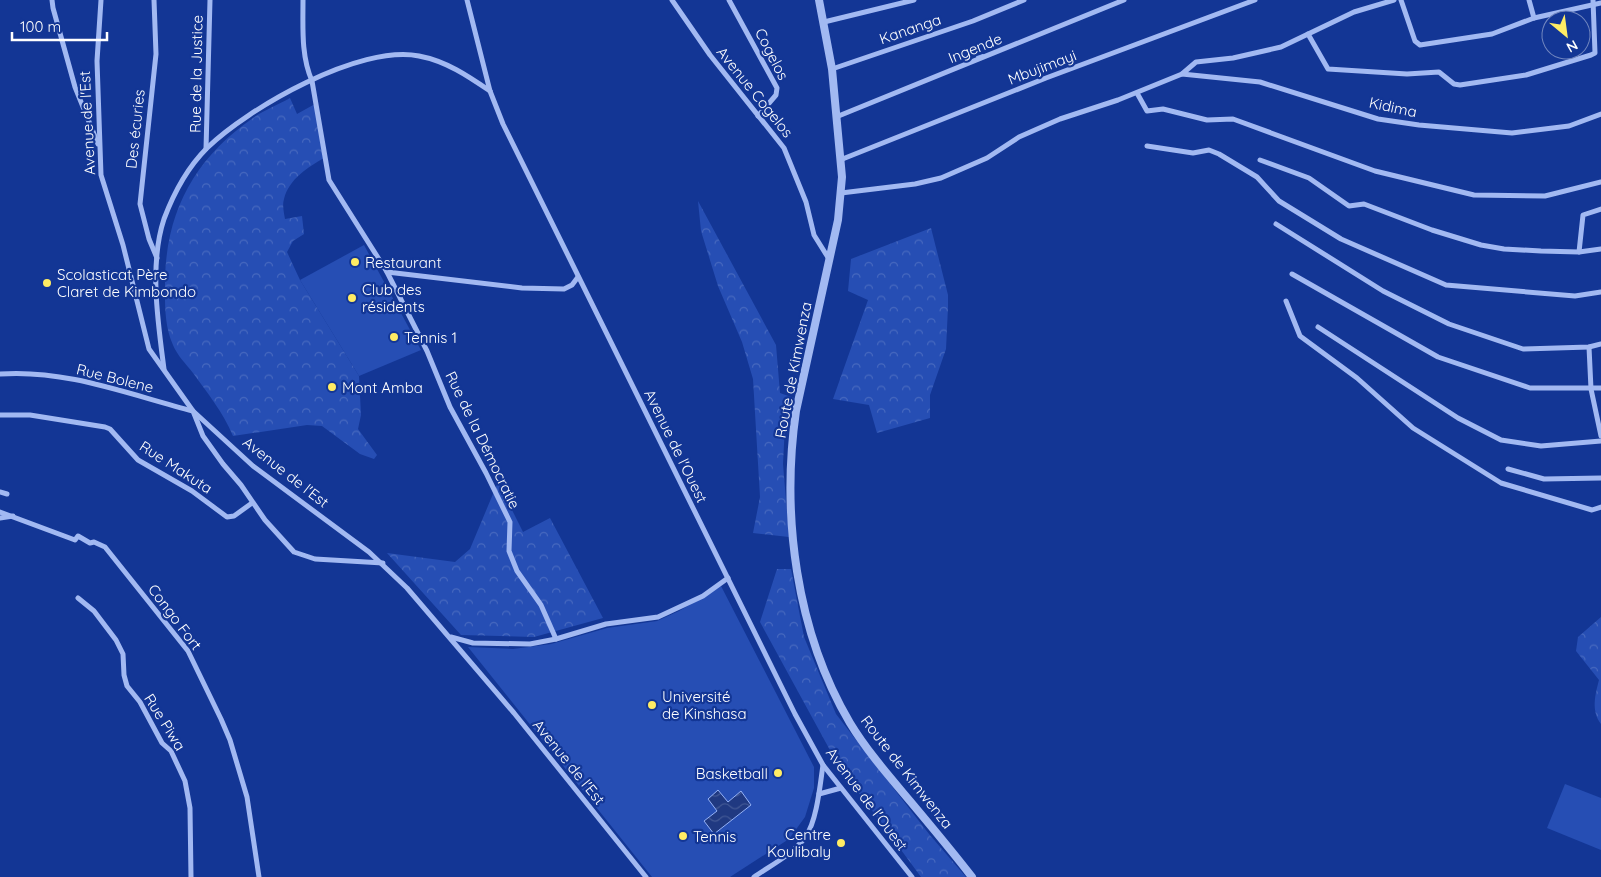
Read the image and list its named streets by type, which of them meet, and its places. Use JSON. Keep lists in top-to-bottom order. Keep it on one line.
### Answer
{"streets":{"street":["Kananga","Ingende","Cogelos","Mbujimayi","Rue de la Justice","Avenue Cogelos","Kidima","Avenue de l'Est","Des écuries","Route de Kimwenza","Rue Bolene","Rue de la Démocratie","Avenue de l'Ouest","Rue Makuta","Congo Fort","Rue Piwa"]},"crossings":[["Kananga","Route de Kimwenza"],["Ingende","Route de Kimwenza"],["Cogelos","Avenue Cogelos"],["Mbujimayi","Route de Kimwenza"],["Avenue Cogelos","Route de Kimwenza"],["Avenue de l'Est","Rue Bolene"]],"places":["Restaurant","Scolasticat Père Claret de Kimbondo","Club des résidents","Tennis 1","Mont Amba","Université de Kinshasa","Basketball","Tennis","Centre Koulibaly"],"scale_bar":"100 m","north":"bottom right"}
